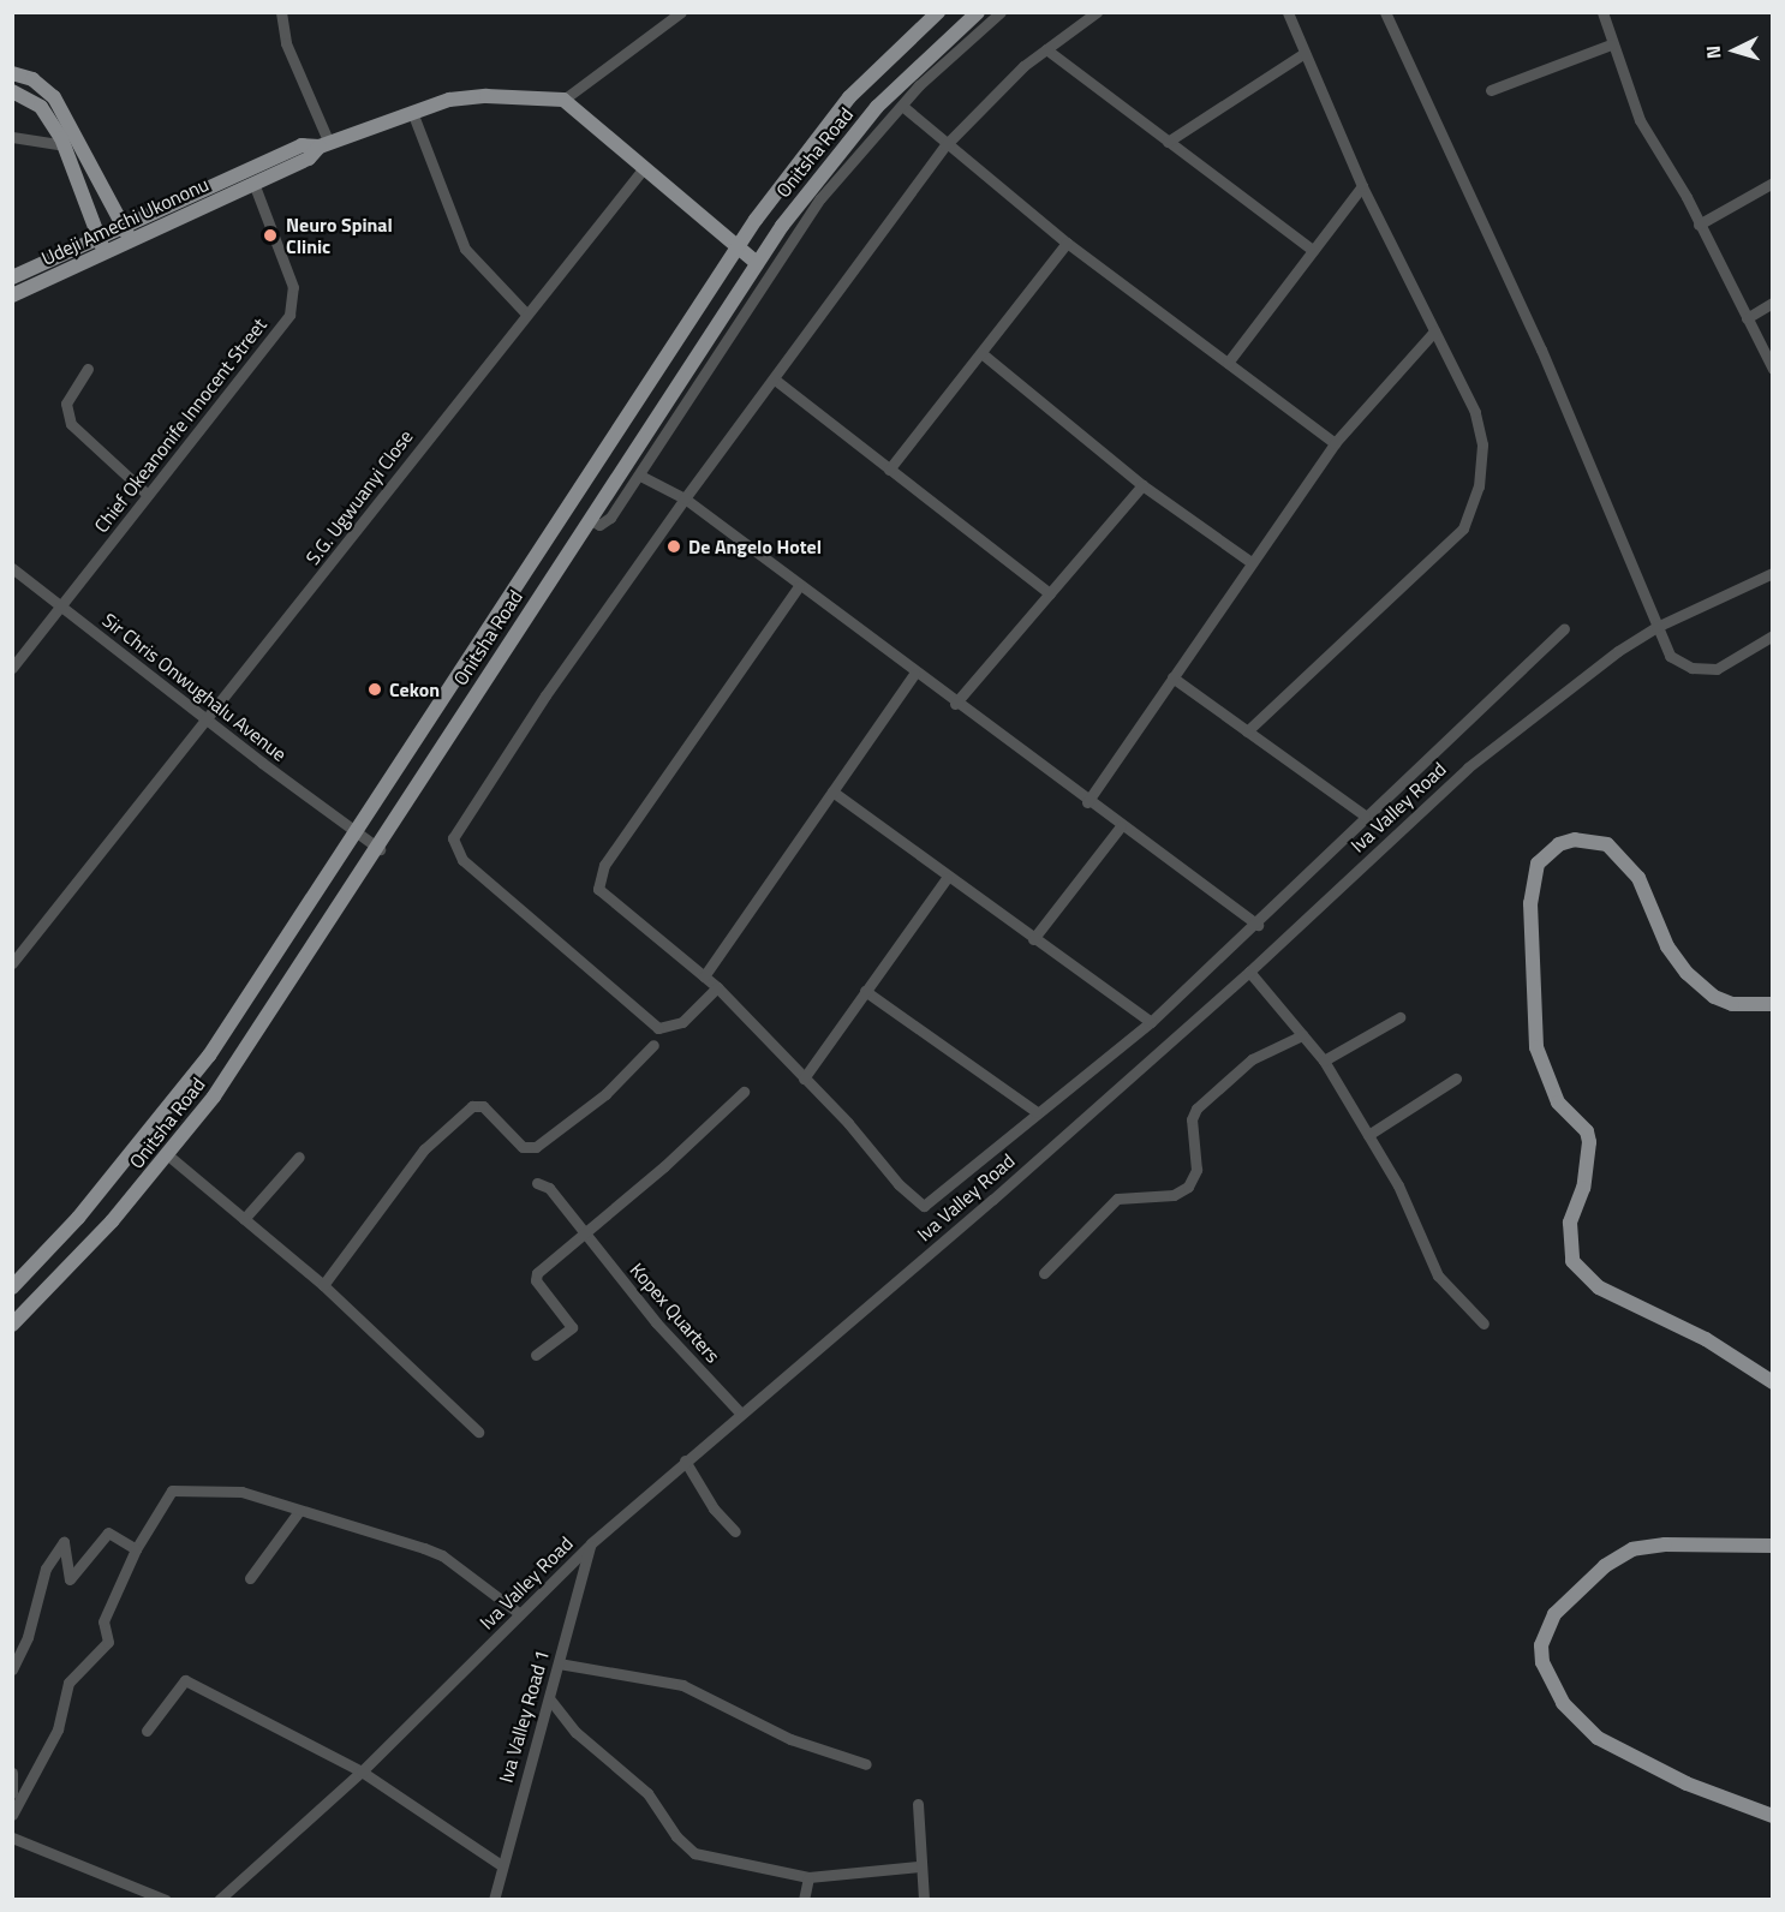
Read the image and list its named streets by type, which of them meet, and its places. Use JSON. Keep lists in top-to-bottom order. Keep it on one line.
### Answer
{"streets":{"main road":["Onitsha Road","Udeji Amechi Ukononu"],"street":["Chief Okeanonife Innocent Street","S.G. Ugwuanyi Close","Sir Chris Onwughalu Avenue","Iva Valley Road","Kopex Quarters","Iva Valley Road 1"]},"crossings":[["Onitsha Road","Sir Chris Onwughalu Avenue"],["Udeji Amechi Ukononu","Chief Okeanonife Innocent Street"],["Chief Okeanonife Innocent Street","Sir Chris Onwughalu Avenue"],["S.G. Ugwuanyi Close","Sir Chris Onwughalu Avenue"],["Iva Valley Road","Kopex Quarters"],["Iva Valley Road","Iva Valley Road 1"]],"places":["Neuro Spinal Clinic","De Angelo Hotel","Cekon"],"north":"left"}
